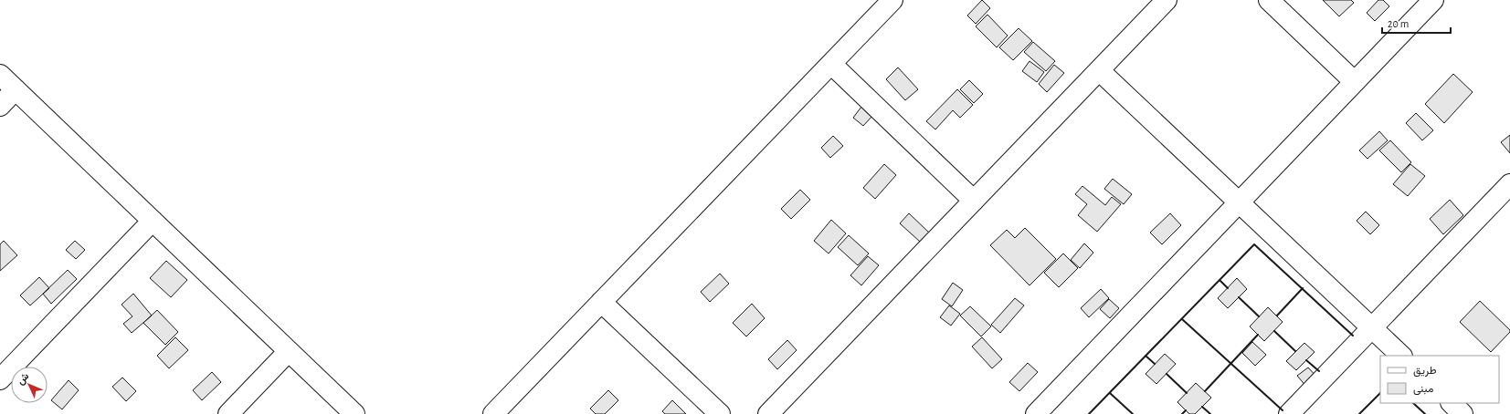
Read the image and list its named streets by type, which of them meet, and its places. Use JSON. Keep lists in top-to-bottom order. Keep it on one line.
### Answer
{"legend":["طريق","مبنى"],"scale_bar":"20 m","north":"top left"}
